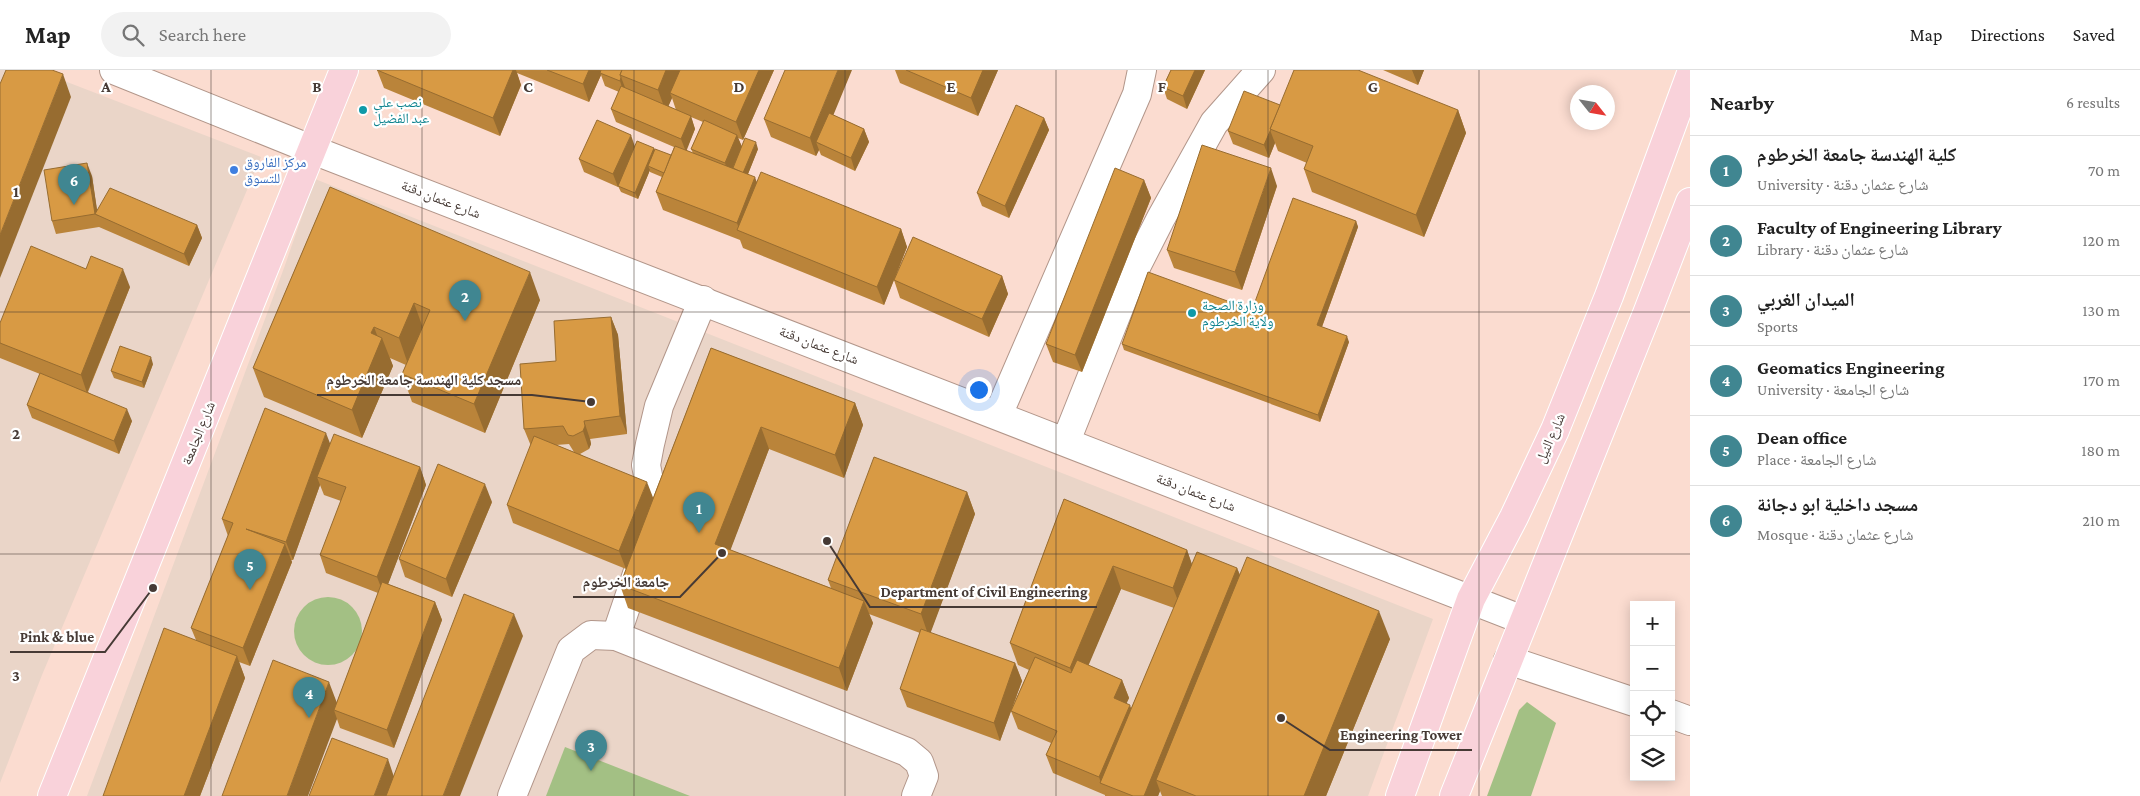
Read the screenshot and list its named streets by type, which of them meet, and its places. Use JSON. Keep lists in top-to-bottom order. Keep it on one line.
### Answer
{"streets":{"main road":["شارع الجامعة","شارع النيل"],"street":["شارع عثمان دقنة"]},"crossings":[["شارع عثمان دقنة","شارع الجامعة"],["شارع عثمان دقنة","شارع النيل"]],"places":["نصب علي عبد الفضيل","مركز الفاروق للتسوق","وزارة الصحة ولاية الخرطوم","مسجد كلية الهندسة جامعة الخرطوم","Department of Civil Engineering","جامعة الخرطوم","Pink & blue","Engineering Tower"],"north":"bottom right","page":{"header":"Map","search":"Search here","nav":["Map","Directions","Saved"],"heading":["Nearby","6 results"],"list":[{"mark":"1","name":"كلية الهندسة جامعة الخرطوم","note":"University · شارع عثمان دقنة","value":"70 m"},{"mark":"2","name":"Faculty of Engineering Library","note":"Library · شارع عثمان دقنة","value":"120 m"},{"mark":"3","name":"الميدان الغربي","note":"Sports","value":"130 m"},{"mark":"4","name":"Geomatics Engineering","note":"University · شارع الجامعة","value":"170 m"},{"mark":"5","name":"Dean office","note":"Place · شارع الجامعة","value":"180 m"},{"mark":"6","name":"مسجد داخلية ابو دجانة","note":"Mosque · شارع عثمان دقنة","value":"210 m"}],"pins":["6","2","1","5","4","3"],"map_buttons":["+","−"]},"grid":{"columns":["A","B","C","D","E","F","G"],"rows":["1","2","3"]}}
